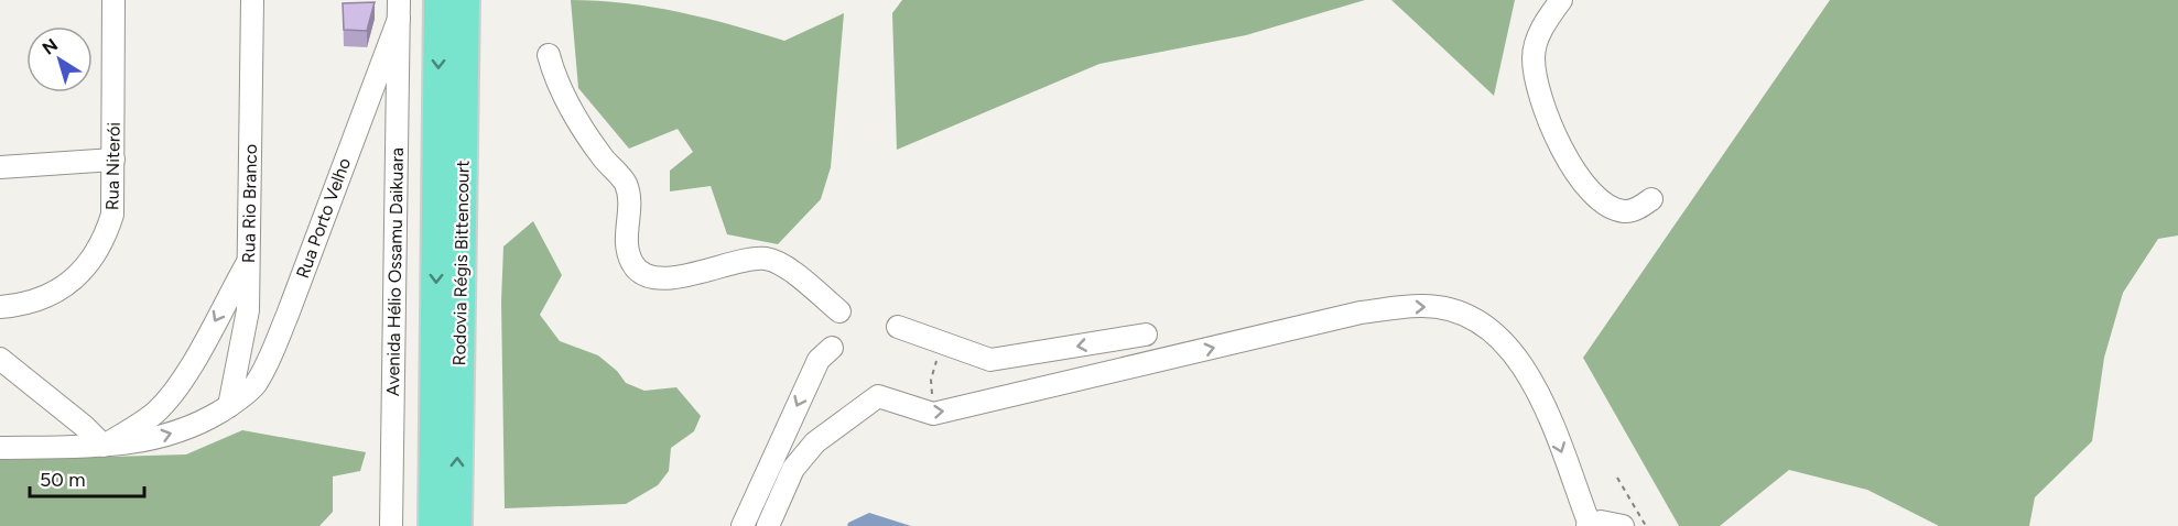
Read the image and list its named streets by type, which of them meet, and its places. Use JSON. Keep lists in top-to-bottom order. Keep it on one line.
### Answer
{"streets":{"highway":["Rodovia Régis Bittencourt"],"street":["Rua Niterói","Rua Rio Branco","Rua Porto Velho","Avenida Hélio Ossamu Daikuara"]},"crossings":[["Rua Rio Branco","Rua Porto Velho"],["Rua Porto Velho","Avenida Hélio Ossamu Daikuara"]],"scale_bar":"50 m","north":"top left"}
